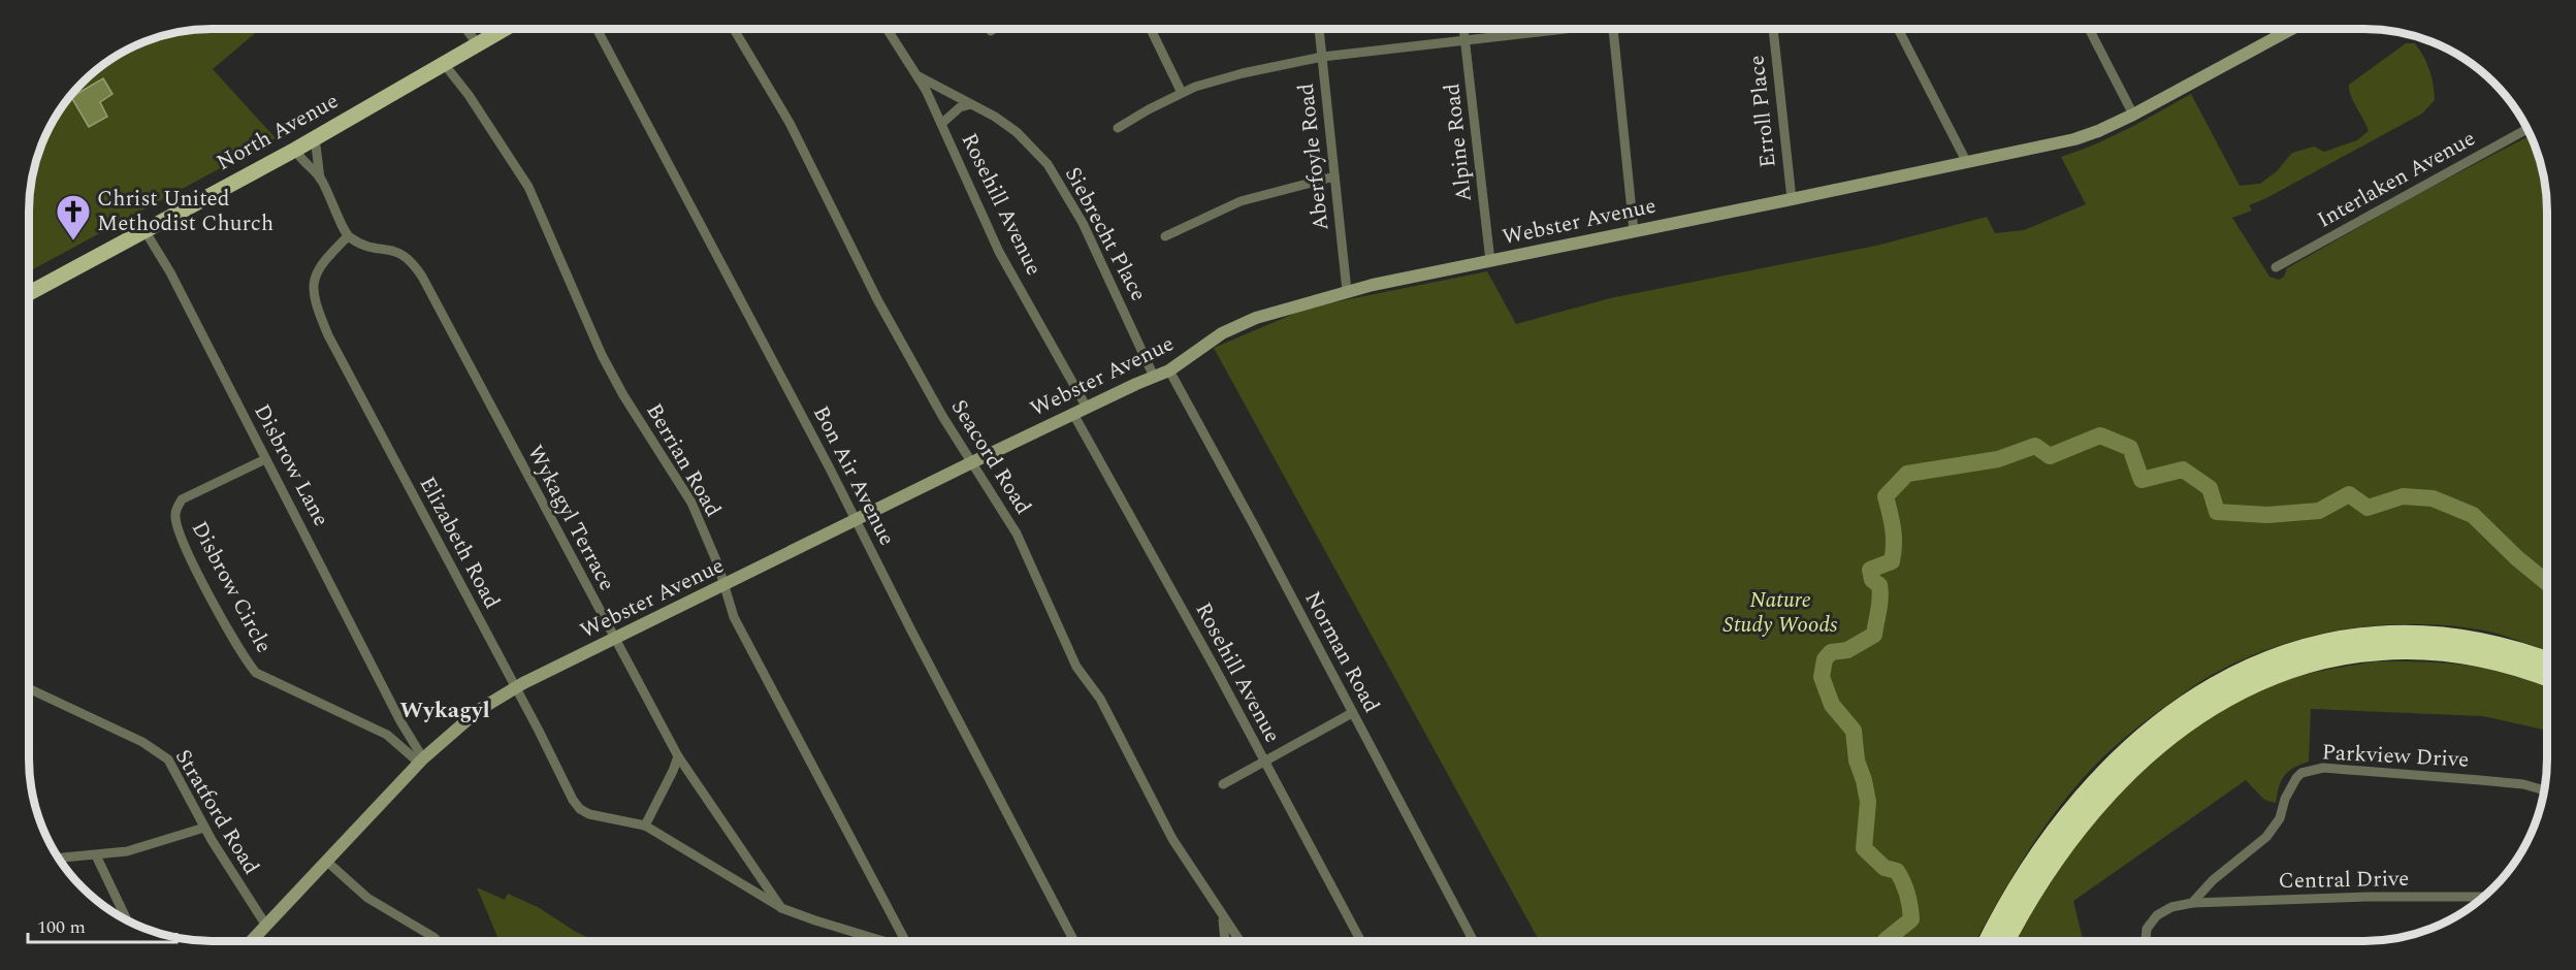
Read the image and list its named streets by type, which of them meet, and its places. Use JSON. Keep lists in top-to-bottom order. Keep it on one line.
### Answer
{"streets":{"main road":["North Avenue"],"street":["Erroll Place","Alpine Road","Aberfoyle Road","Interlaken Avenue","Rosehill Avenue","Webster Avenue","Siebrecht Place","Seacord Road","Berrian Road","Disbrow Lane","Bon Air Avenue","Wykagyl Terrace","Elizabeth Road","Disbrow Circle","Norman Road","Parkview Drive","Stratford Road","Central Drive"]},"crossings":[["Erroll Place","Webster Avenue"],["North Avenue","Berrian Road"],["North Avenue","Disbrow Lane"],["Alpine Road","Webster Avenue"],["Aberfoyle Road","Webster Avenue"],["Rosehill Avenue","Webster Avenue"],["Rosehill Avenue","Siebrecht Place"],["Webster Avenue","Siebrecht Place"],["Webster Avenue","Seacord Road"],["Webster Avenue","Berrian Road"],["Webster Avenue","Disbrow Lane"],["Webster Avenue","Bon Air Avenue"],["Webster Avenue","Wykagyl Terrace"],["Webster Avenue","Elizabeth Road"],["Webster Avenue","Disbrow Circle"],["Webster Avenue","Norman Road"],["Webster Avenue","Stratford Road"],["Disbrow Lane","Disbrow Circle"],["Wykagyl Terrace","Elizabeth Road"],["Parkview Drive","Central Drive"]],"districts":["Wykagyl"],"parks":["Nature Study Woods"],"places":{"church":["Christ United Methodist Church"]},"scale_bar":"100 m"}
